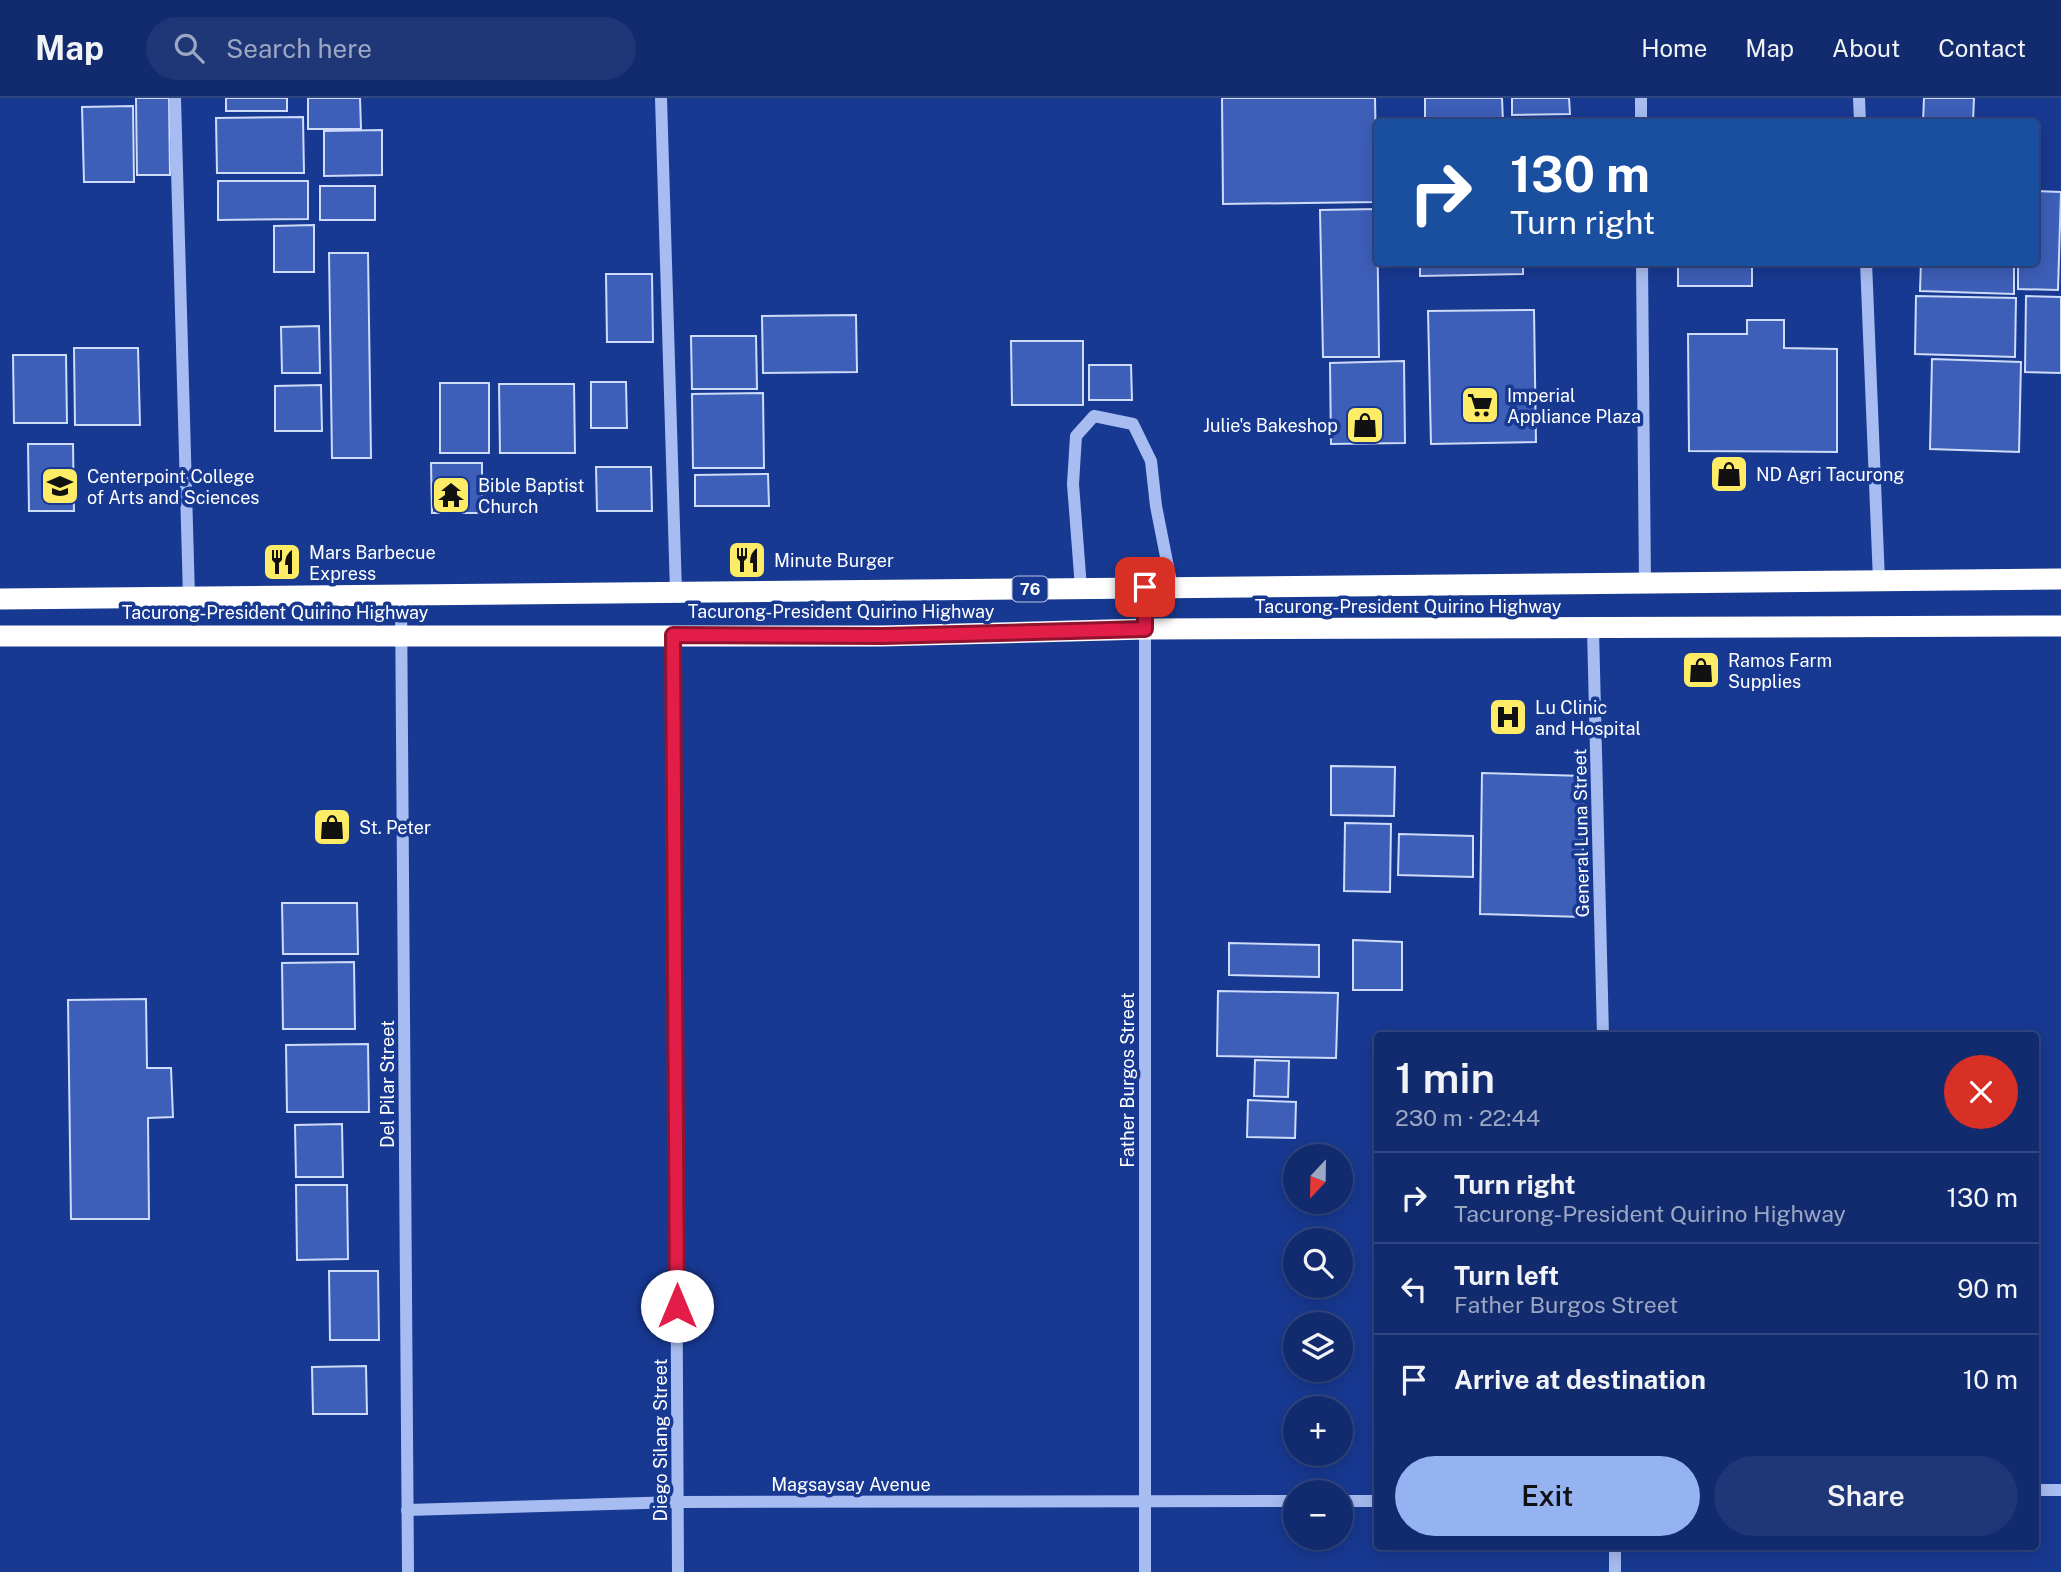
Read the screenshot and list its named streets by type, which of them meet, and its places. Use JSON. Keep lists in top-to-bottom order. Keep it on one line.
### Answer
{"streets":{"highway":["76","Tacurong-President Quirino Highway"],"street":["General Luna Street","Father Burgos Street","Del Pilar Street","Diego Silang Street","Magsaysay Avenue"]},"crossings":[["Tacurong-President Quirino Highway","General Luna Street"],["Tacurong-President Quirino Highway","Father Burgos Street"],["Tacurong-President Quirino Highway","Del Pilar Street"],["Tacurong-President Quirino Highway","Diego Silang Street"],["Father Burgos Street","Magsaysay Avenue"],["Del Pilar Street","Magsaysay Avenue"],["Diego Silang Street","Magsaysay Avenue"]],"places":{"supermarket":["Imperial Appliance Plaza"],"shop":["Julie's Bakeshop","ND Agri Tacurong","Ramos Farm Supplies","St. Peter"],"school or university":["Centerpoint College of Arts and Sciences"],"temple":["Bible Baptist Church"],"restaurant":["Minute Burger","Mars Barbecue Express"],"hospital":["Lu Clinic and Hospital"]},"north":"bottom","page":{"header":"Map","search":"Search here","nav":["Home","Map","About","Contact"],"turn":["130 m","Turn right"],"heading":["1 min","230 m · 22:44"],"map_buttons":["+","−"],"list":[{"name":"Turn right","note":"Tacurong-President Quirino Highway","value":"130 m"},{"name":"Turn left","note":"Father Burgos Street","value":"90 m"},{"name":"Arrive at destination","value":"10 m"}],"buttons":["Exit","Share"]}}
